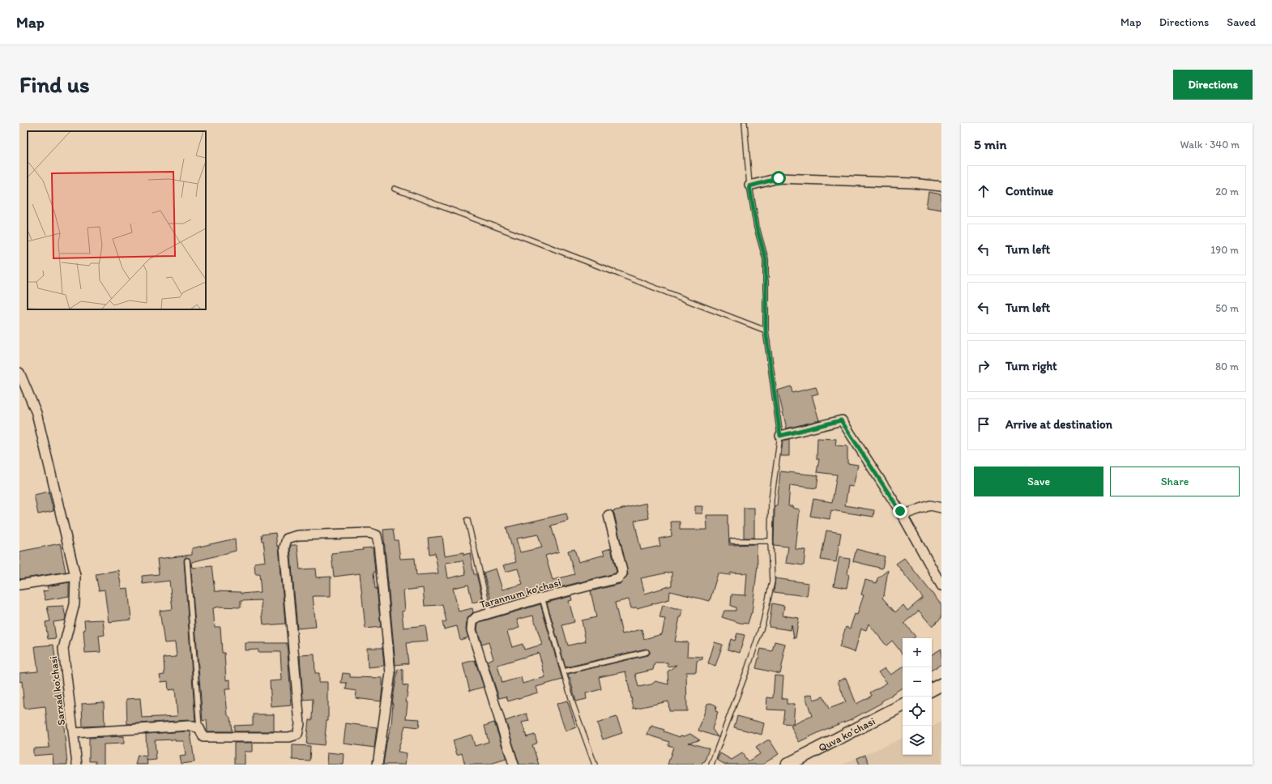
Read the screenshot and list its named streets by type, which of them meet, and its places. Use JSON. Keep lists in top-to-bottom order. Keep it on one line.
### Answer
{"streets":{"main road":["Quva ko'chasi"],"street":["Tarannum koʻchasi","Sarxad koʻchasi"]},"page":{"header":"Map","nav":["Map","Directions","Saved"],"buttons":["Directions",["Save","Share"]],"title":"Find us","heading":["5 min","Walk · 340 m"],"list":[["Continue","20 m"],["Turn left","190 m"],["Turn left","50 m"],["Turn right","80 m"],"Arrive at destination"],"map_buttons":["+","−"]}}
